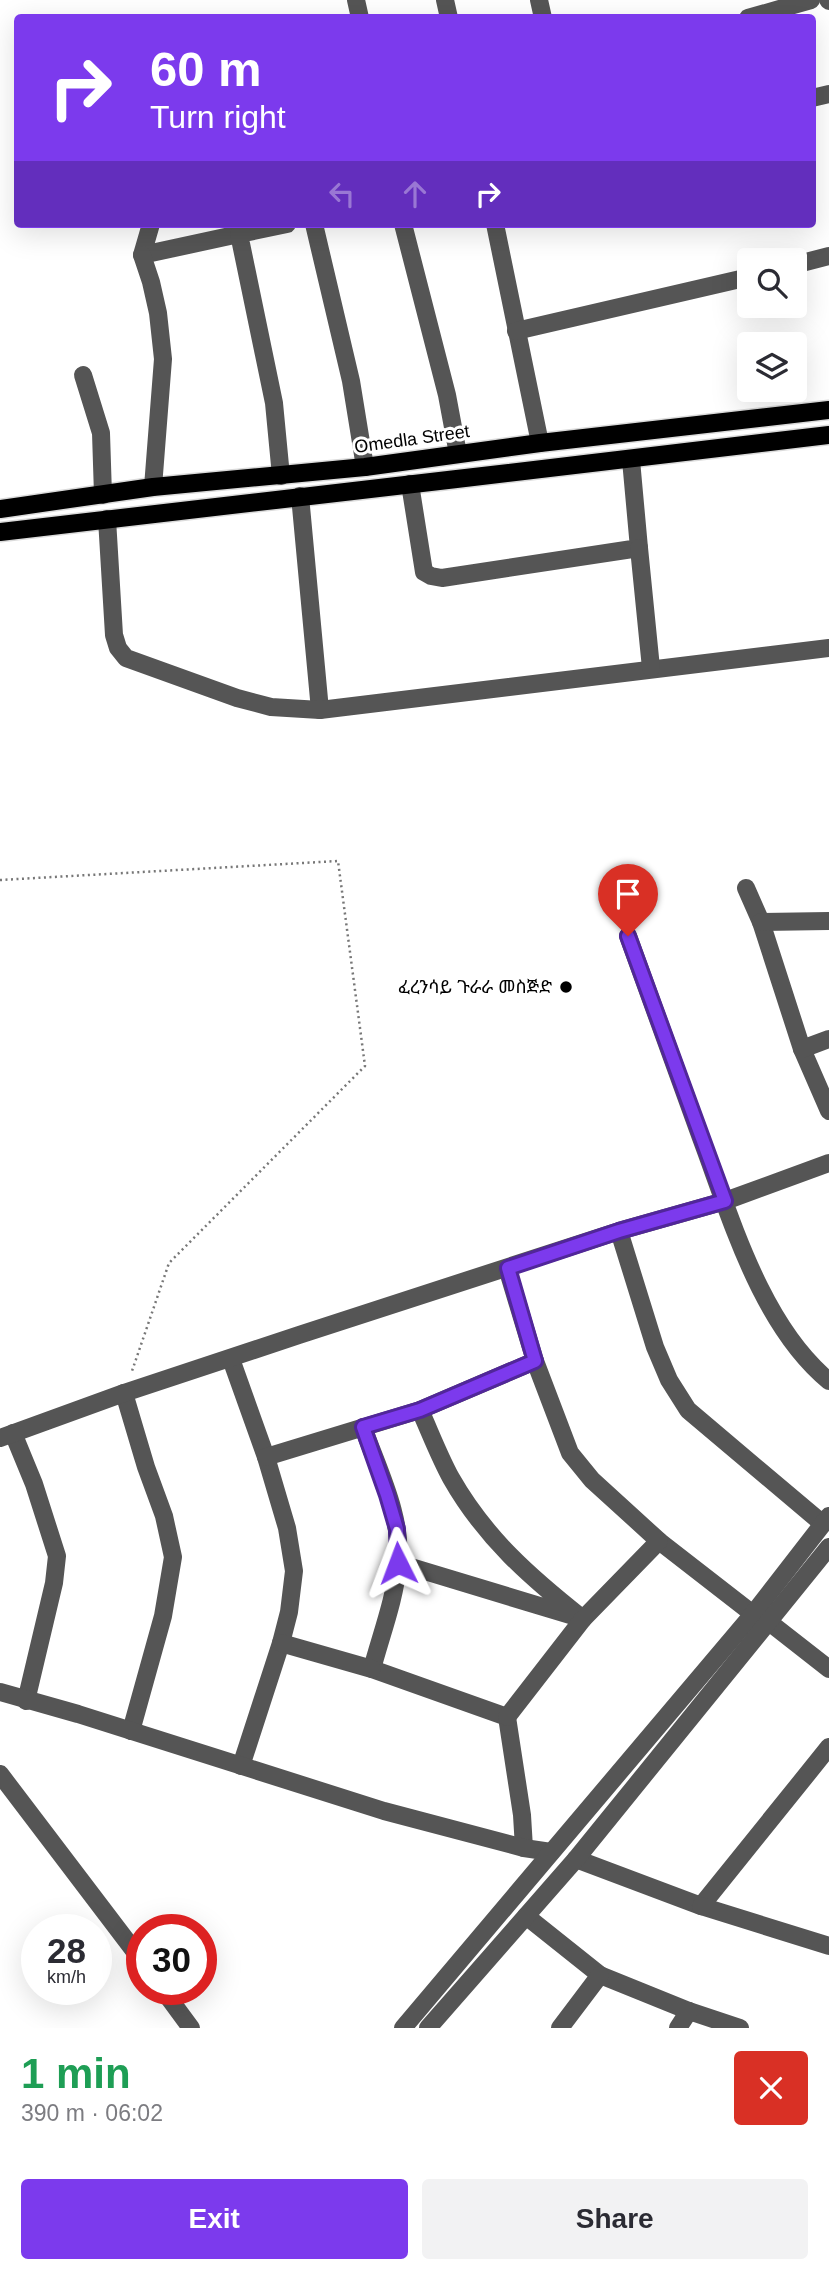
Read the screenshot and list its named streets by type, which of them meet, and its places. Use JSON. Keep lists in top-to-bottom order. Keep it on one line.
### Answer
{"streets":{"main road":["Omedla Street"]},"places":["ፈረንሳይ ጉራራ መስጅድ"],"page":{"turn":["60 m","Turn right"],"speed":"28 km/h","limit":"30","heading":["1 min","390 m · 06:02"],"buttons":["Exit","Share"]}}
